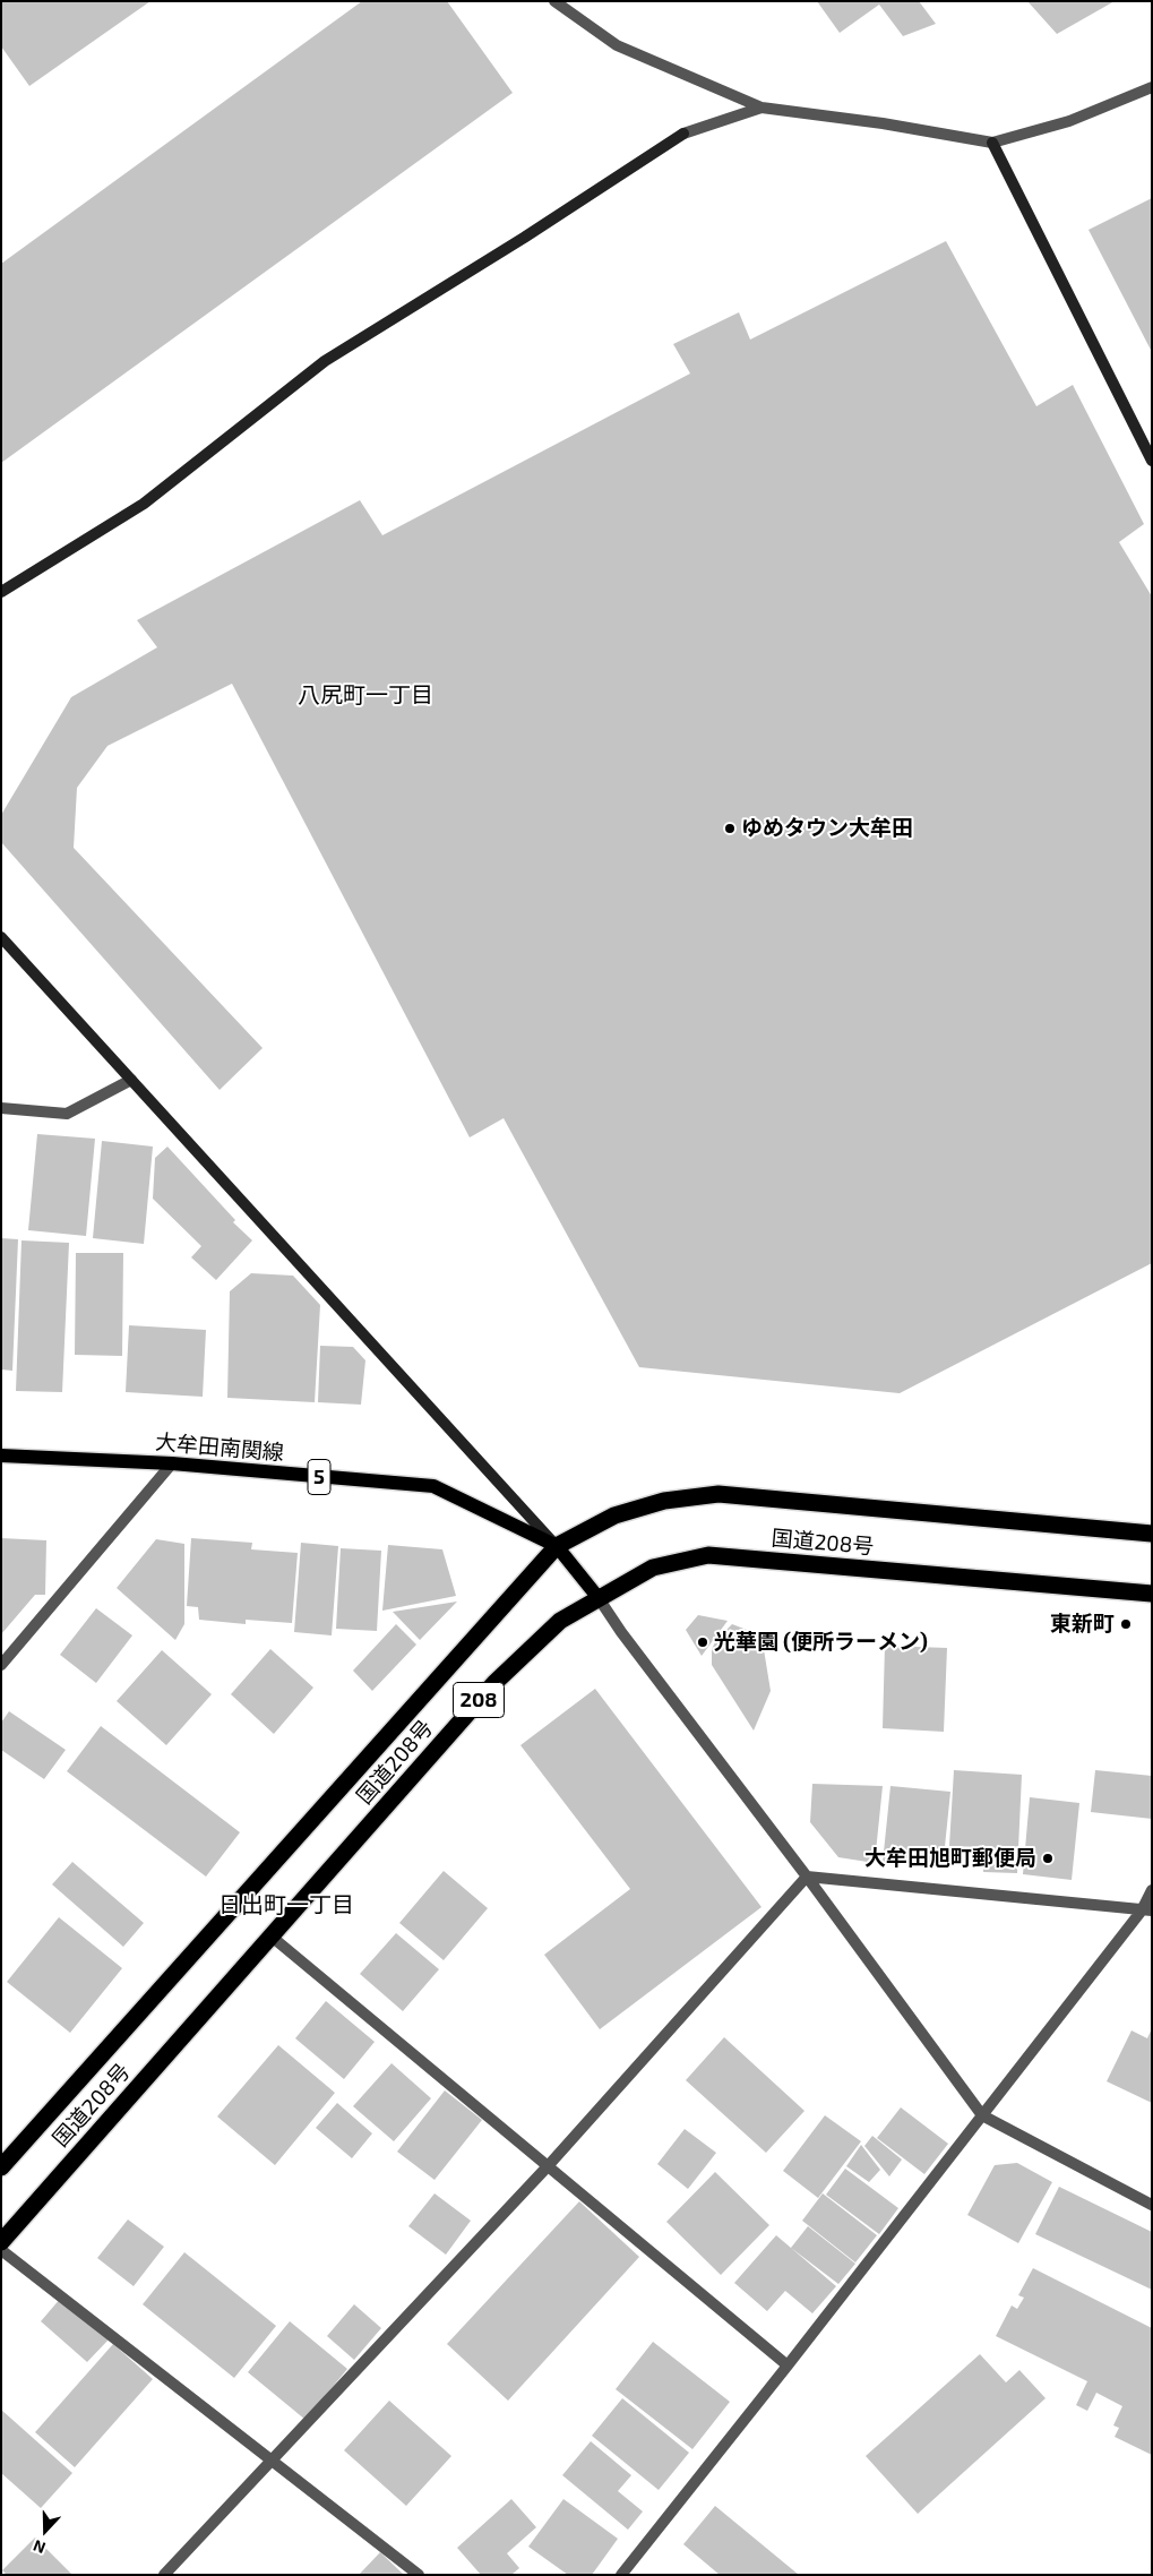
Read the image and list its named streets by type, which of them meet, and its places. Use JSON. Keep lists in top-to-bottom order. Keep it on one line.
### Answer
{"streets":{"highway":["国道208号","208"],"main road":["大牟田南関線","5"]},"crossings":[["大牟田南関線","国道208号"]],"districts":["八尻町一丁目","日出町一丁目"],"places":["ゆめタウン大牟田","東新町","光華園 (便所ラーメン)","大牟田旭町郵便局"],"north":"bottom"}
